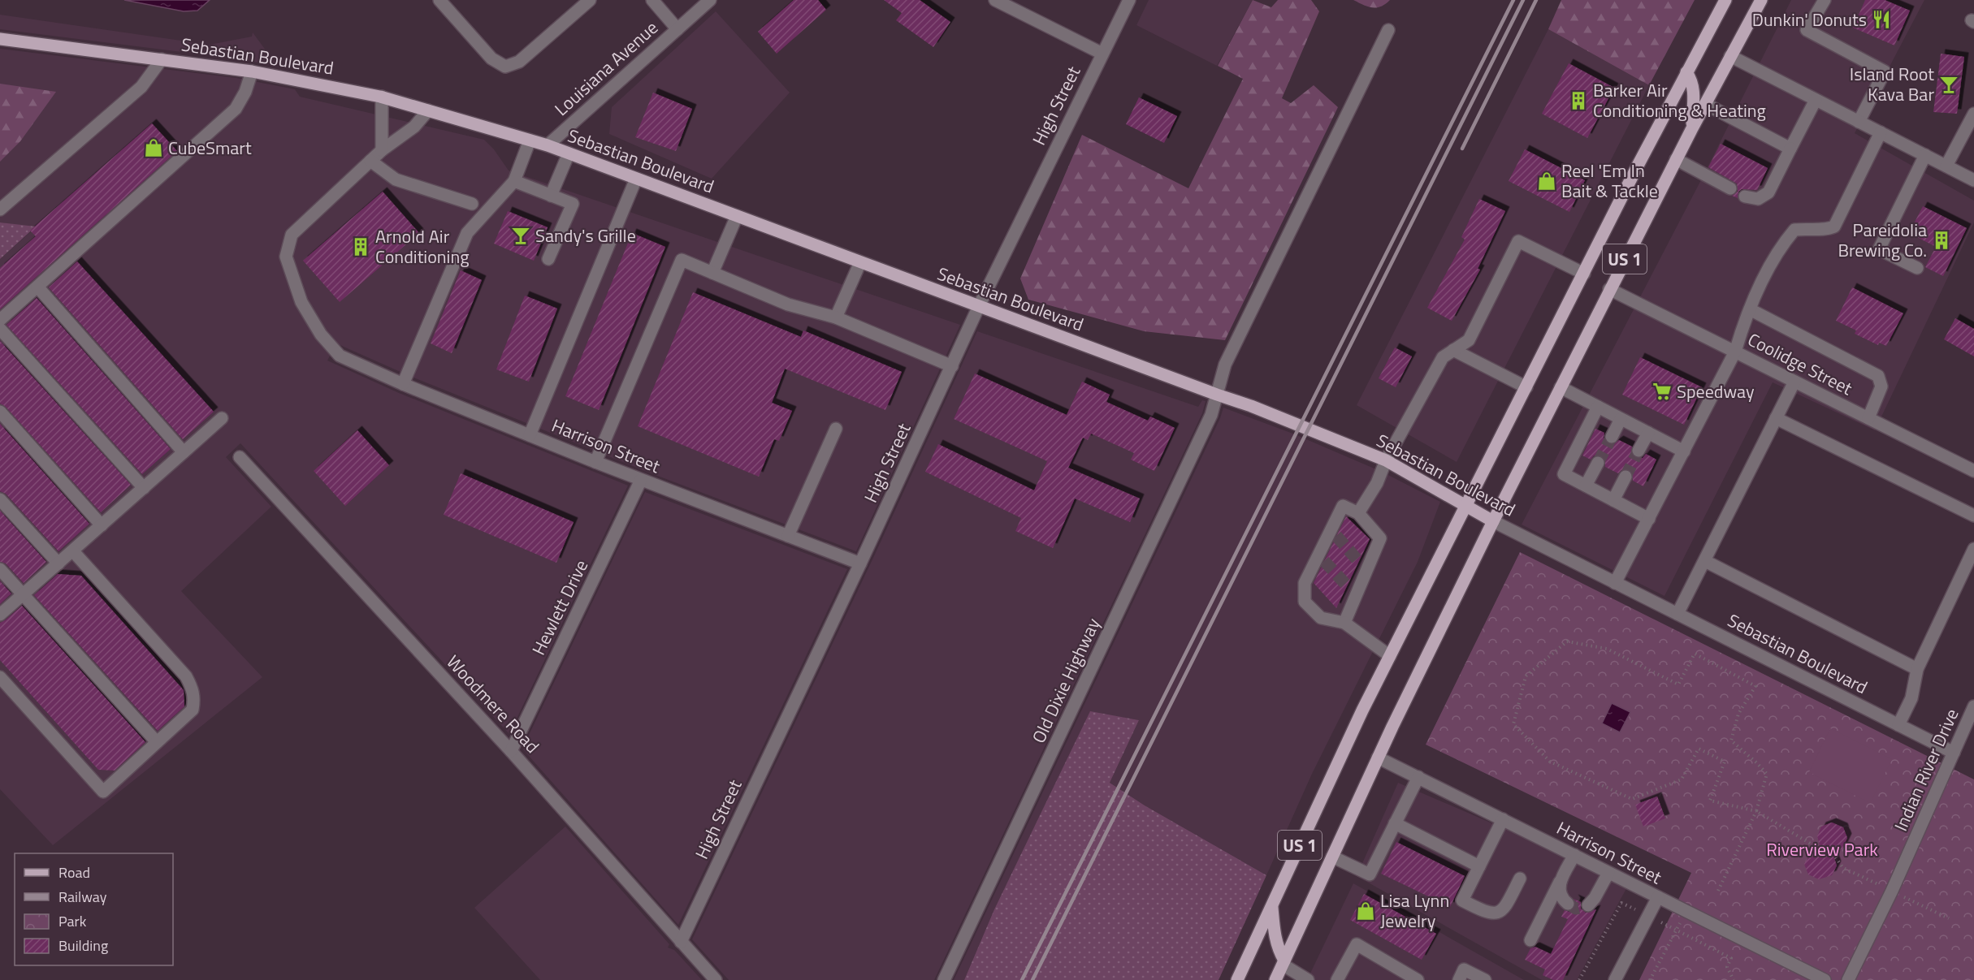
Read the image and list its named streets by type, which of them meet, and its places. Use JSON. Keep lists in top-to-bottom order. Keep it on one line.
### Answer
{"streets":{"main road":["Sebastian Boulevard","US 1"],"street":["Louisiana Avenue","High Street","Coolidge Street","Harrison Street","Hewlett Drive","Old Dixie Highway","Woodmere Road","Indian River Drive"]},"crossings":[["Sebastian Boulevard","Louisiana Avenue"],["Sebastian Boulevard","High Street"],["Sebastian Boulevard","US 1"],["Sebastian Boulevard","Old Dixie Highway"],["Sebastian Boulevard","Indian River Drive"],["High Street","Harrison Street"],["High Street","Woodmere Road"],["US 1","Coolidge Street"],["US 1","Harrison Street"],["Harrison Street","Hewlett Drive"],["Hewlett Drive","Woodmere Road"]],"parks":["Riverview Park"],"places":{"restaurant":["Dunkin' Donuts"],"bar":["Island Root Kava Bar","Sandy's Grille"],"building":["Barker Air Conditioning & Heating","Pareidolia Brewing Co.","Arnold Air Conditioning"],"shop":["CubeSmart","Reel 'Em In Bait & Tackle","Lisa Lynn Jewelry"],"supermarket":["Speedway"]},"legend":["Road","Railway","Park","Building"]}
